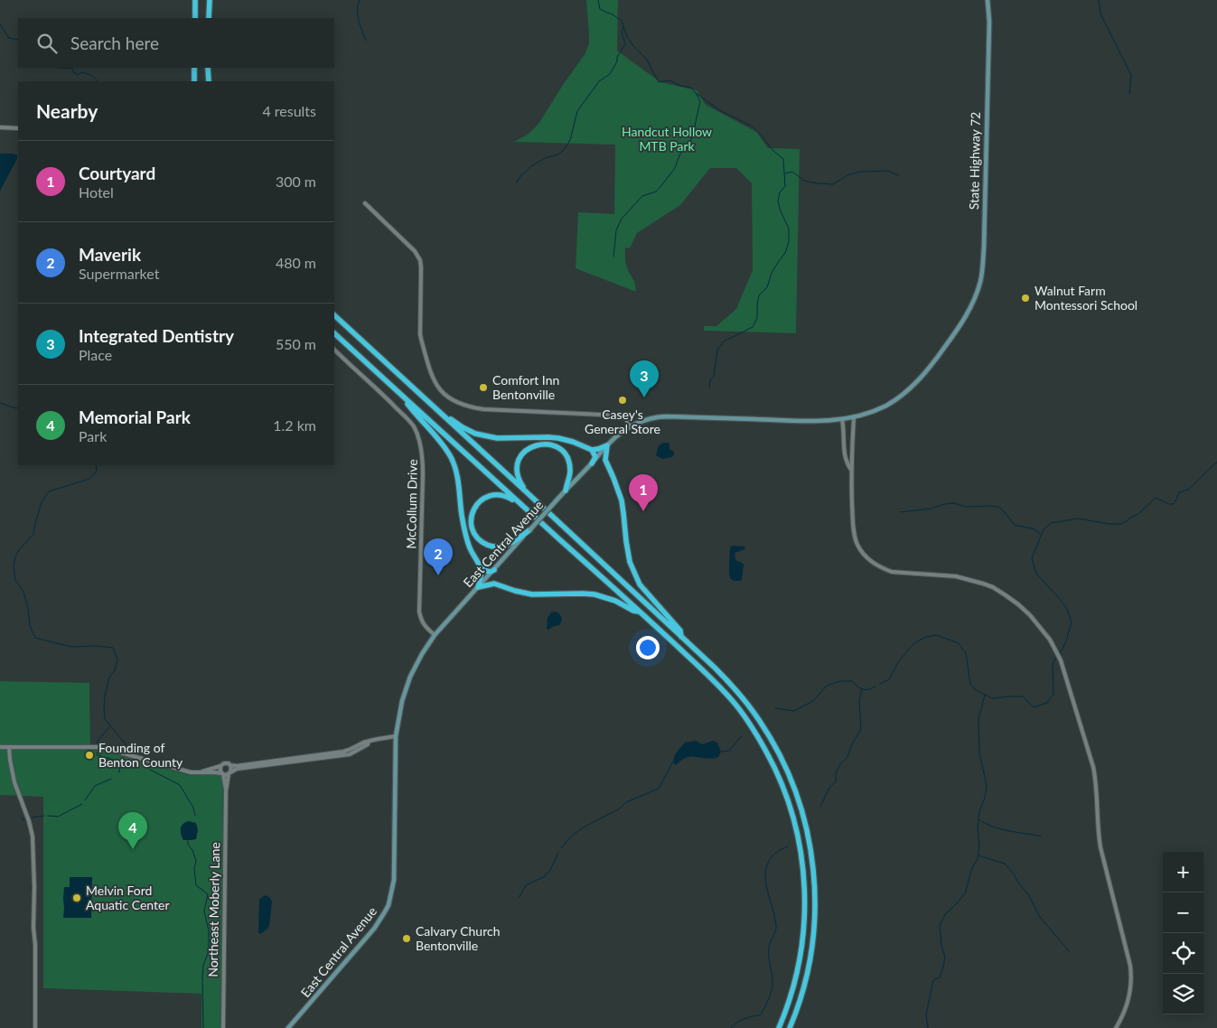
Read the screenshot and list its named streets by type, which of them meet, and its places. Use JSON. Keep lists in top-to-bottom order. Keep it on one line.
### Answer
{"streets":{"main road":["State Highway 72","East Central Avenue"],"street":["McCollum Drive","Northeast Moberly Lane"]},"crossings":[["State Highway 72","East Central Avenue"],["McCollum Drive","East Central Avenue"]],"parks":["Handcut Hollow MTB Park"],"places":["Walnut Farm Montessori School","Comfort Inn Bentonville","Casey's General Store","Founding of Benton County","Melvin Ford Aquatic Center","Calvary Church Bentonville"],"page":{"search":"Search here","heading":["Nearby","4 results"],"list":[{"mark":"1","name":"Courtyard","note":"Hotel","value":"300 m"},{"mark":"2","name":"Maverik","note":"Supermarket","value":"480 m"},{"mark":"3","name":"Integrated Dentistry","note":"Place","value":"550 m"},{"mark":"4","name":"Memorial Park","note":"Park","value":"1.2 km"}],"pins":["3","1","2","4"],"map_buttons":["+","−"]}}
